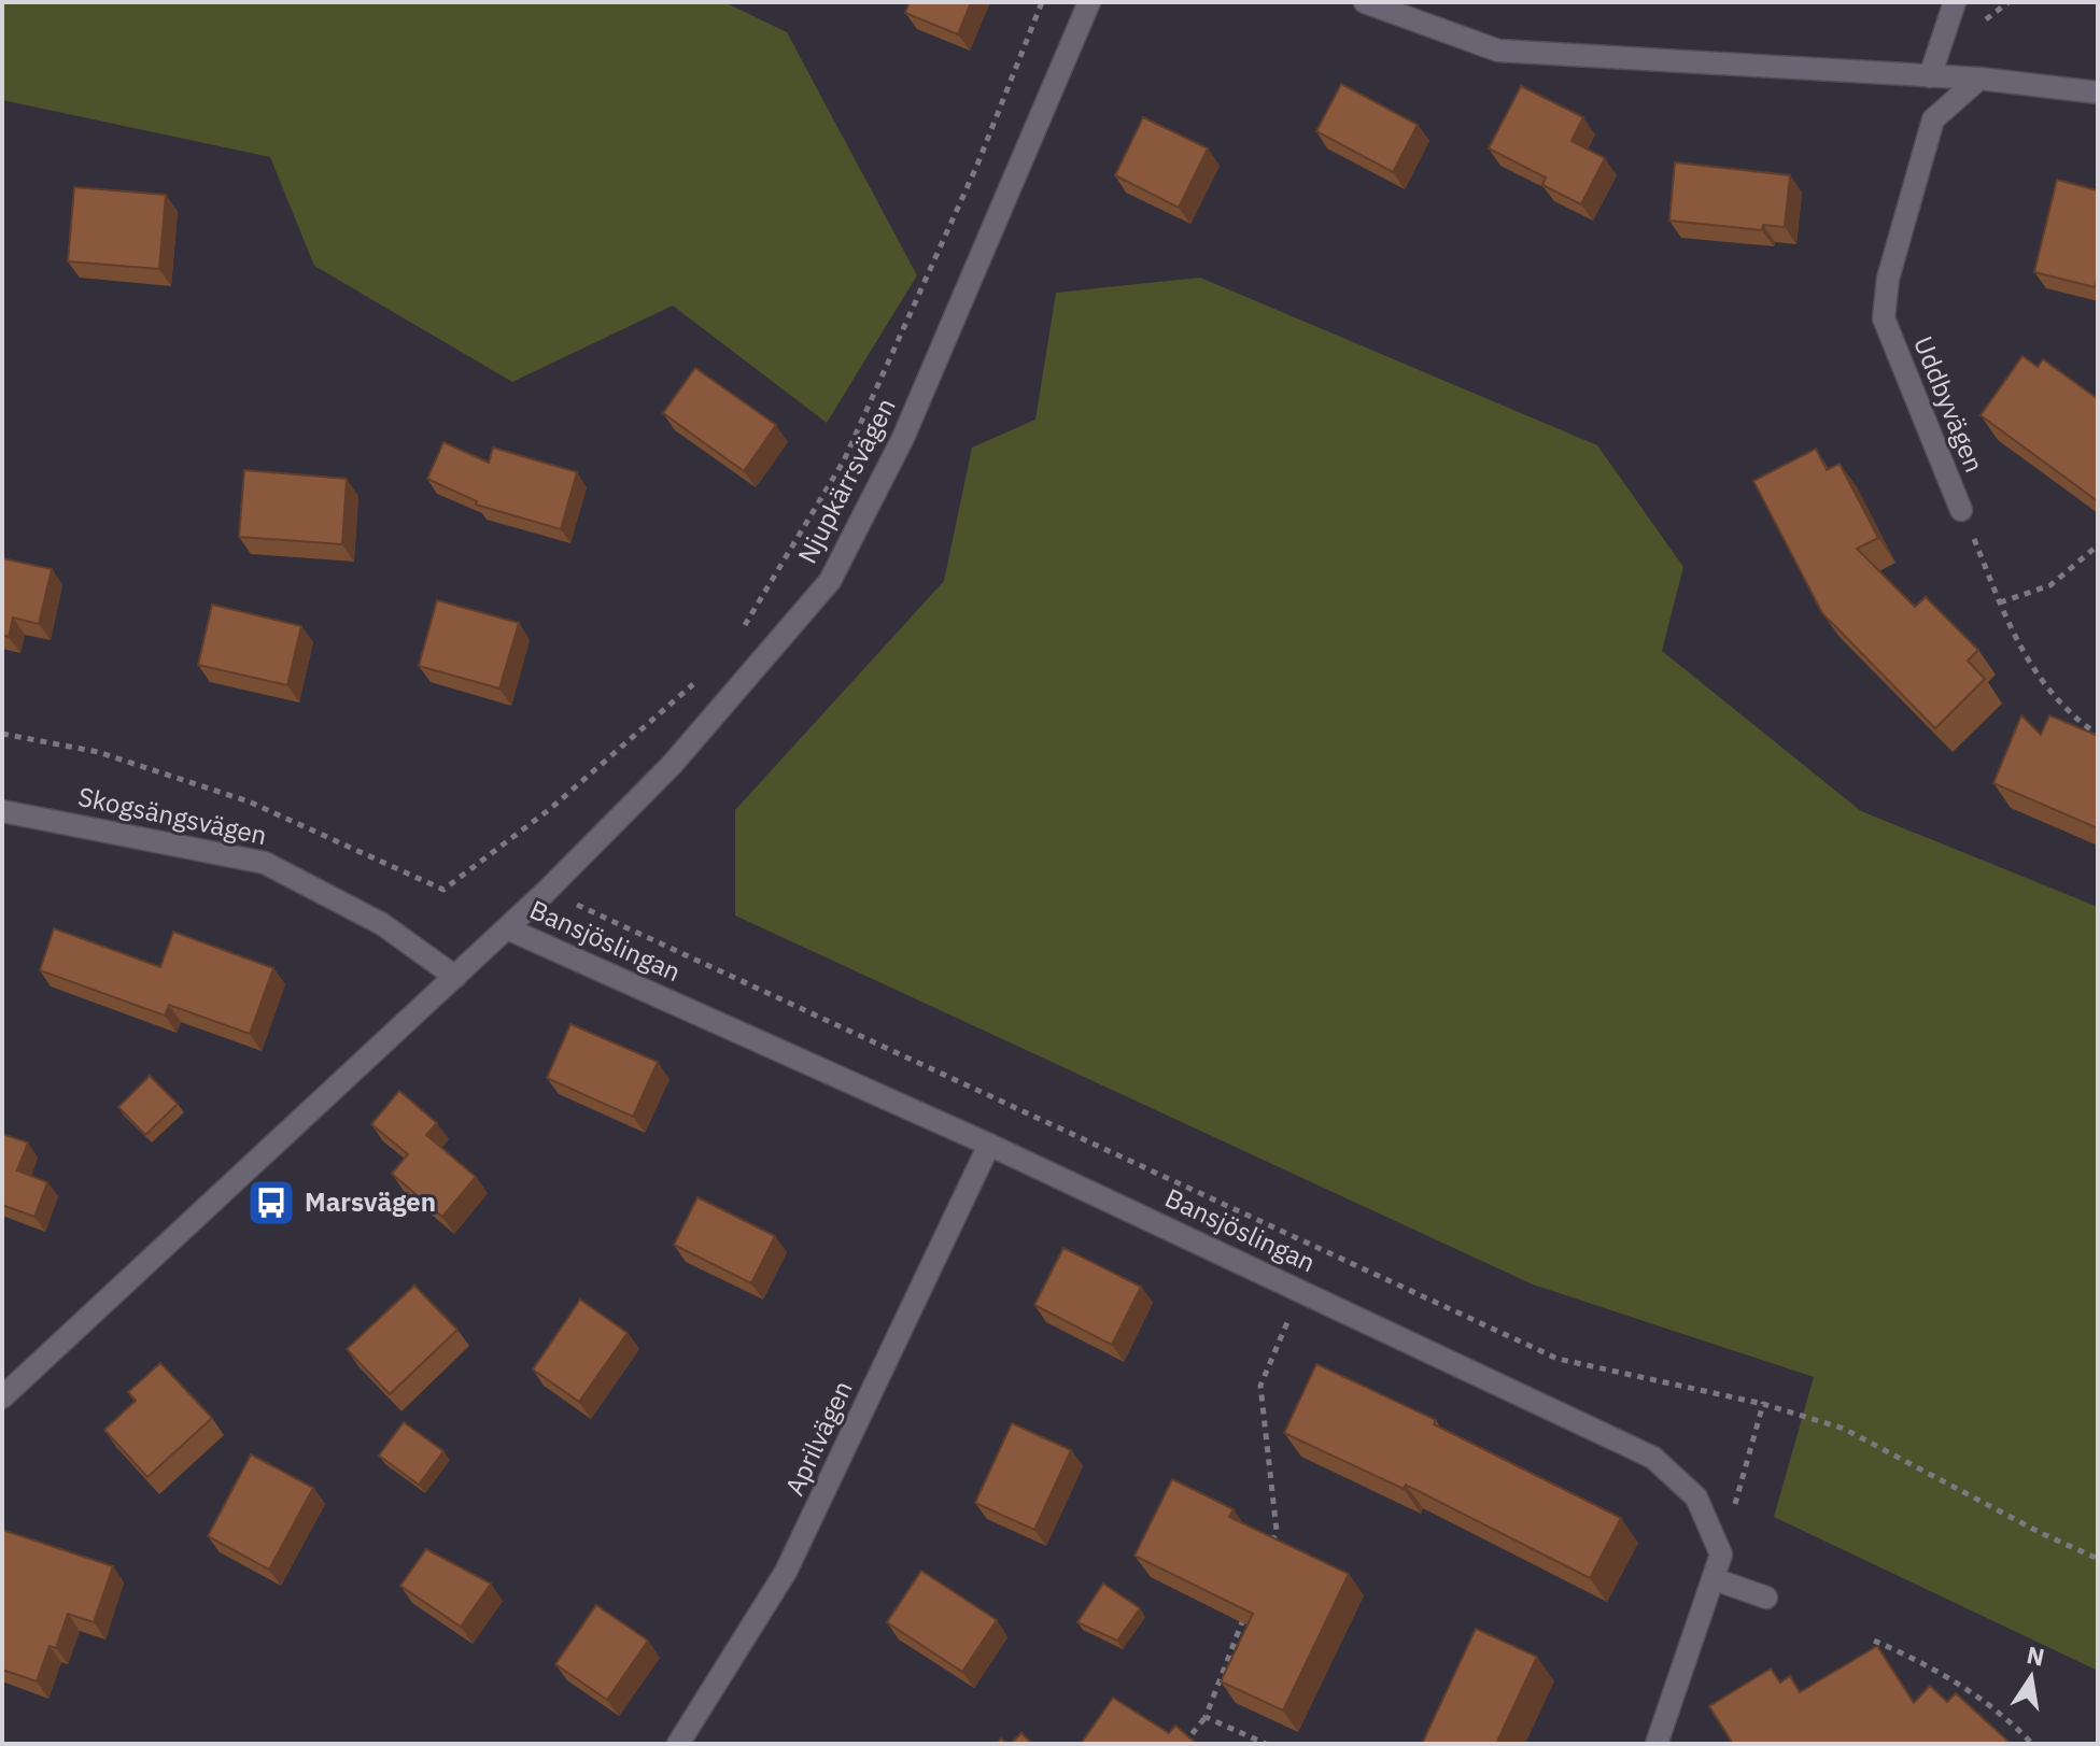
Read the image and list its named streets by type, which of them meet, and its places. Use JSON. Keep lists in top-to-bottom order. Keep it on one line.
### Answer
{"streets":{"street":["Uddbyvägen","Njupkärrsvägen","Skogsängsvägen","Bansjöslingan","Aprilvägen"]},"crossings":[["Njupkärrsvägen","Skogsängsvägen"],["Njupkärrsvägen","Bansjöslingan"],["Bansjöslingan","Aprilvägen"]],"places":{"bus stop":["Marsvägen"]},"north":"top"}
